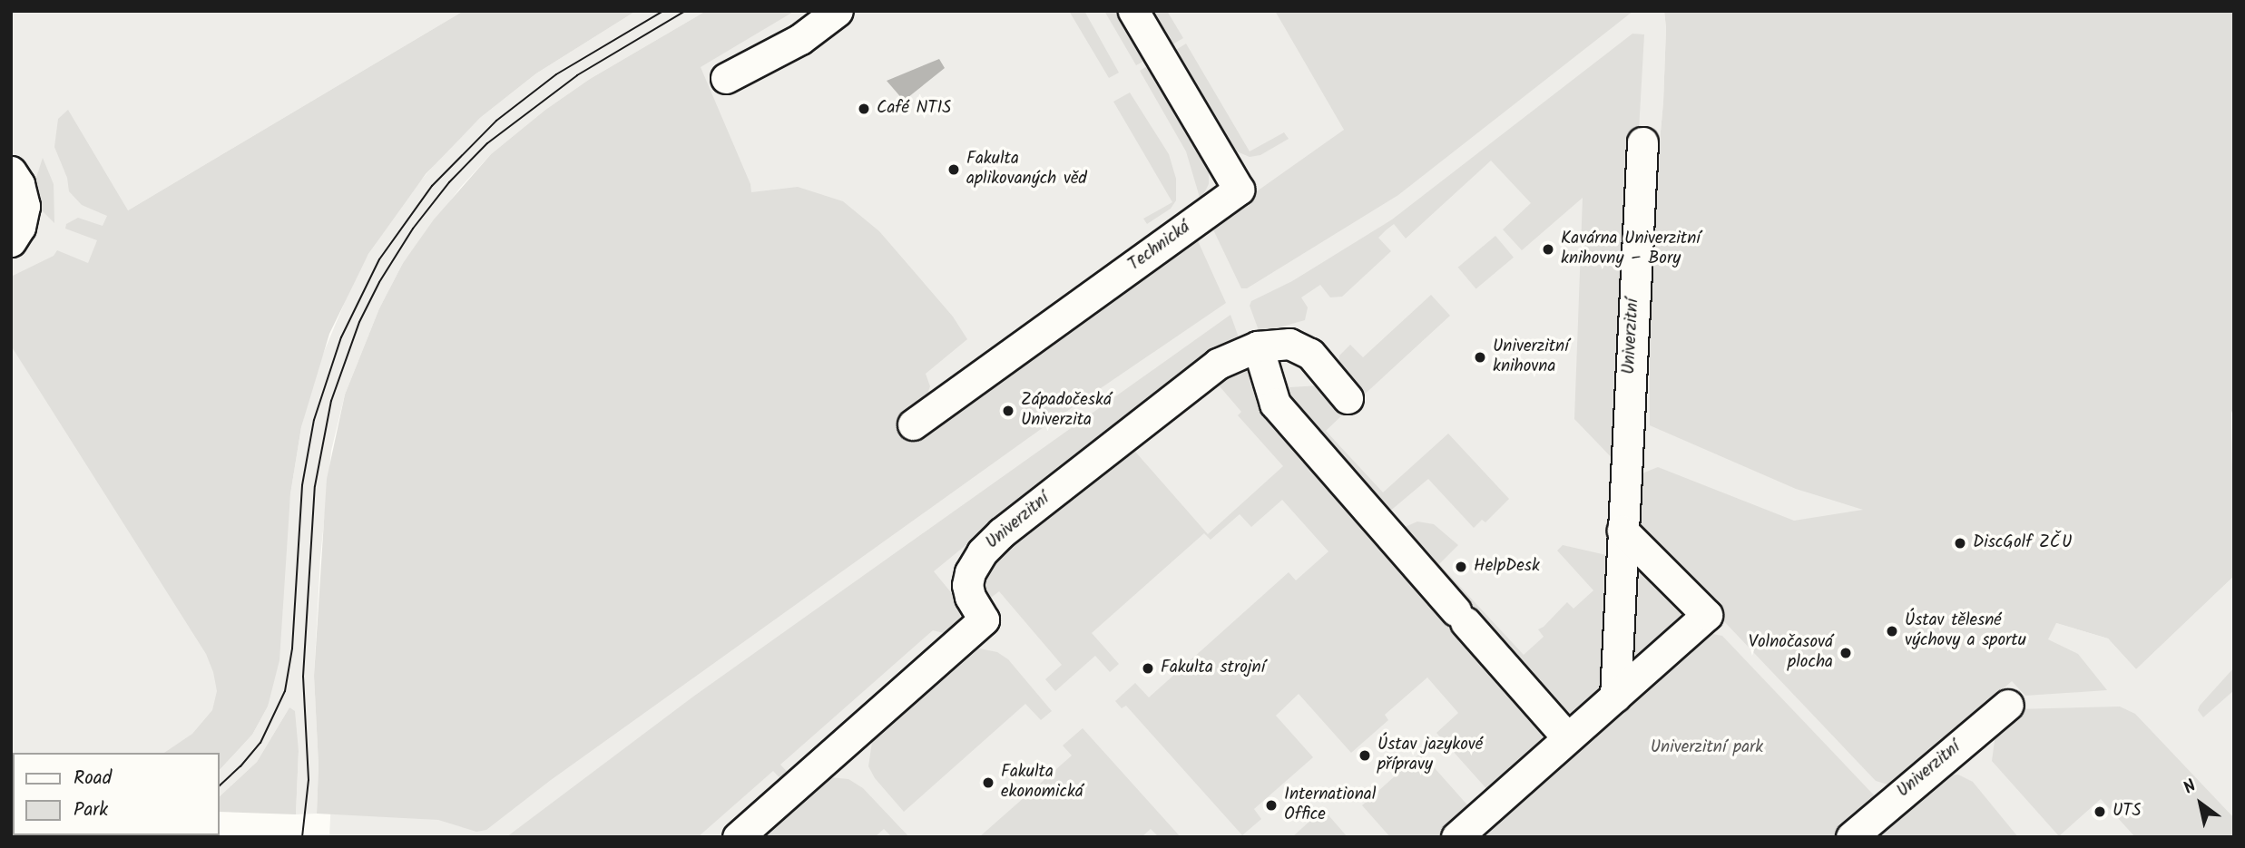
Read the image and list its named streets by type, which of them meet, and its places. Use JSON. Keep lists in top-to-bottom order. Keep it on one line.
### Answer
{"streets":{"street":["Technická","Univerzitní"]},"parks":["Univerzitní park"],"places":["Café NTIS","Fakulta aplikovaných věd","Kavárna Univerzitní knihovny – Bory","Univerzitní knihovna","Západočeská Univerzita","DiscGolf ZČU","HelpDesk","Ústav tělesné výchovy a sportu","Volnočasová plocha","Fakulta strojní","Ústav jazykové přípravy","Fakulta ekonomická","International Office","UTS"],"legend":["Road","Park"],"north":"top left"}
